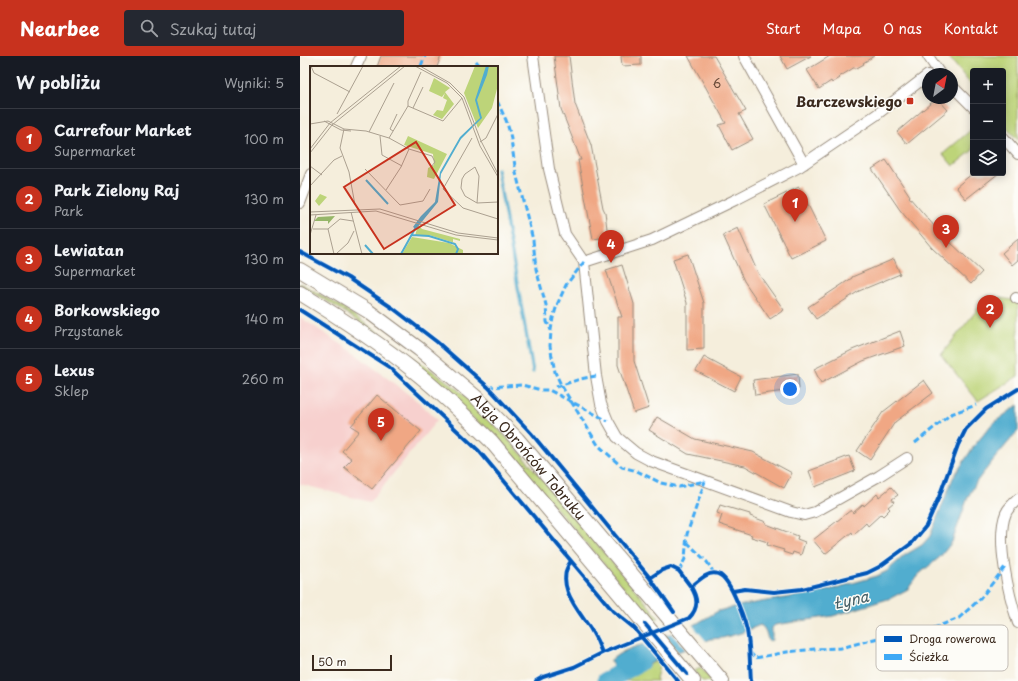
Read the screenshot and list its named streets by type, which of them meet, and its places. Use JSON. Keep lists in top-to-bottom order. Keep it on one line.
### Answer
{"streets":{"main road":["Aleja Obrońców Tobruku"]},"water":["Łyna"],"places":{"transit":["Barczewskiego"]},"house_numbers":["6"],"legend":["Droga rowerowa","Ścieżka"],"scale_bar":"50 m","north":"top right","page":{"header":"Nearbee","search":"Szukaj tutaj","nav":["Start","Mapa","O nas","Kontakt"],"heading":["W pobliżu","Wyniki: 5"],"map_buttons":["+","−"],"list":[{"mark":"1","name":"Carrefour Market","note":"Supermarket","value":"100 m"},{"mark":"2","name":"Park Zielony Raj","note":"Park","value":"130 m"},{"mark":"3","name":"Lewiatan","note":"Supermarket","value":"130 m"},{"mark":"4","name":"Borkowskiego","note":"Przystanek","value":"140 m"},{"mark":"5","name":"Lexus","note":"Sklep","value":"260 m"}],"pins":["1","3","4","2","5"],"scale":"50 m"}}
